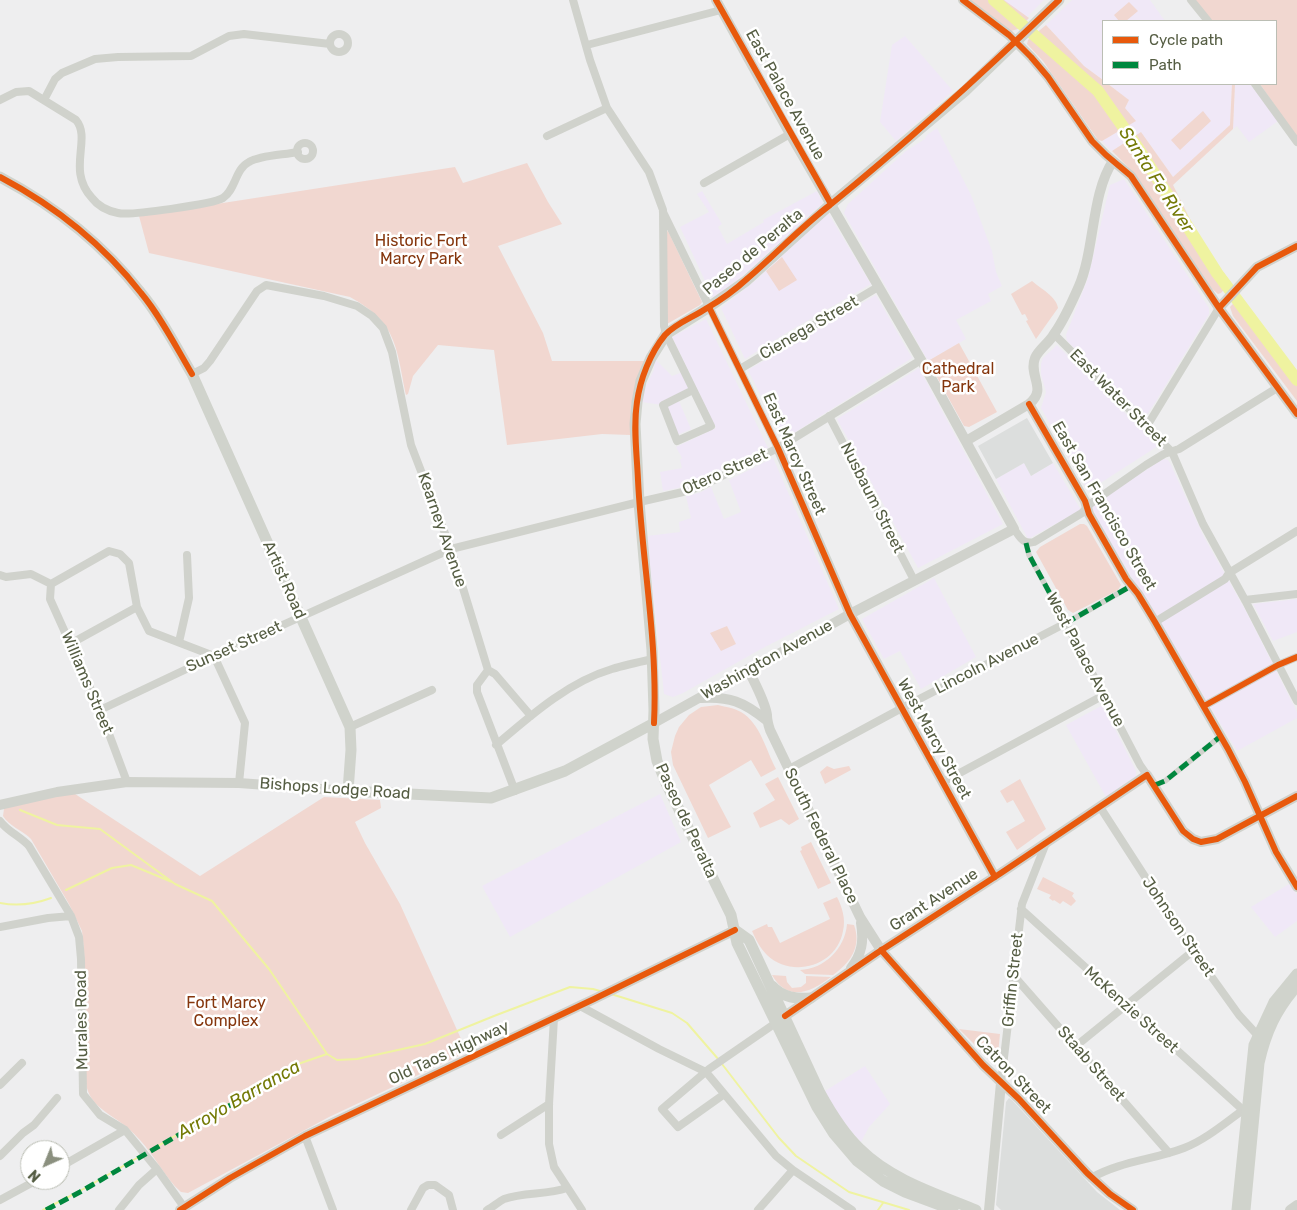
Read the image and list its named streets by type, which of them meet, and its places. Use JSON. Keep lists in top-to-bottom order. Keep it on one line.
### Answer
{"streets":{"main road":["Paseo de Peralta","Artist Road","Bishops Lodge Road"],"street":["East Palace Avenue","Cienega Street","East Water Street","East Marcy Street","Otero Street","Nusbaum Street","East San Francisco Street","Kearney Avenue","Sunset Street","Washington Avenue","West Palace Avenue","Lincoln Avenue","Williams Street","West Marcy Street","South Federal Place","Grant Avenue","Johnson Street","Griffin Street","McKenzie Street","Murales Road","Old Taos Highway","Staab Street","Catron Street"]},"crossings":[["East Palace Avenue","Paseo de Peralta"],["East Palace Avenue","Cienega Street"],["East Palace Avenue","Otero Street"],["East Palace Avenue","Washington Avenue"],["East Palace Avenue","West Palace Avenue"],["Paseo de Peralta","East Marcy Street"],["Paseo de Peralta","Otero Street"],["Paseo de Peralta","Washington Avenue"],["Paseo de Peralta","Bishops Lodge Road"],["Paseo de Peralta","Grant Avenue"],["Paseo de Peralta","Old Taos Highway"],["Cienega Street","East Marcy Street"],["East Marcy Street","Otero Street"],["East Marcy Street","Washington Avenue"],["East Marcy Street","West Marcy Street"],["Otero Street","Nusbaum Street"],["Otero Street","Kearney Avenue"],["Otero Street","Sunset Street"],["Nusbaum Street","Washington Avenue"],["East San Francisco Street","Lincoln Avenue"],["Kearney Avenue","Artist Road"],["Kearney Avenue","Sunset Street"],["Artist Road","Sunset Street"],["Artist Road","Bishops Lodge Road"],["Sunset Street","Williams Street"],["Washington Avenue","West Marcy Street"],["Washington Avenue","Bishops Lodge Road"],["Washington Avenue","South Federal Place"],["West Palace Avenue","Lincoln Avenue"],["West Palace Avenue","Grant Avenue"],["Lincoln Avenue","West Marcy Street"],["Lincoln Avenue","South Federal Place"],["Williams Street","Bishops Lodge Road"],["West Marcy Street","Grant Avenue"],["South Federal Place","Grant Avenue"],["South Federal Place","Catron Street"],["Grant Avenue","Johnson Street"],["Grant Avenue","Griffin Street"],["Grant Avenue","Catron Street"],["Griffin Street","McKenzie Street"],["Griffin Street","Staab Street"],["Griffin Street","Catron Street"],["Murales Road","Old Taos Highway"]],"water":["Santa Fe River","Arroyo Barranca"],"parks":["Historic Fort Marcy Park","Cathedral Park","Fort Marcy Complex"],"legend":["Cycle path","Path"],"north":"bottom left"}
